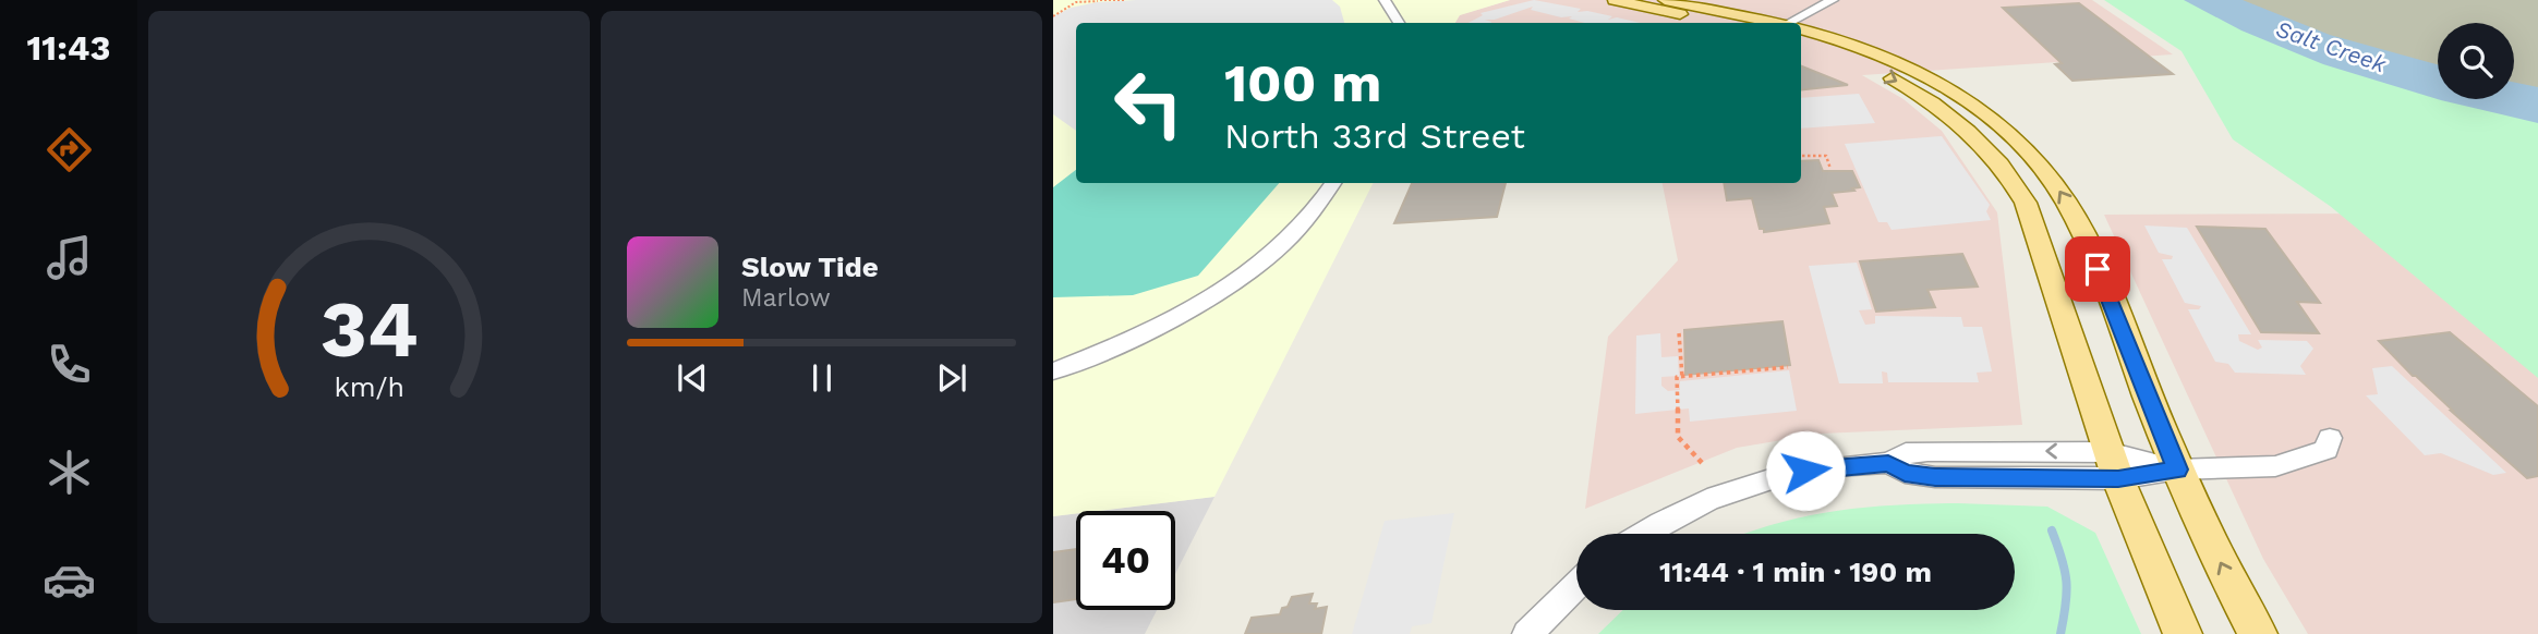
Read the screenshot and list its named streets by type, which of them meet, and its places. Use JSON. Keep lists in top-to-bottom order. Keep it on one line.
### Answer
{"water":["Salt Creek"],"page":{"tabs":"11:43","turn":["100 m","North 33rd Street"],"song":["Slow Tide","Marlow"],"limit":"40","trip":"11:44 · 1 min · 190 m","gauge":["34","km/h"]}}
